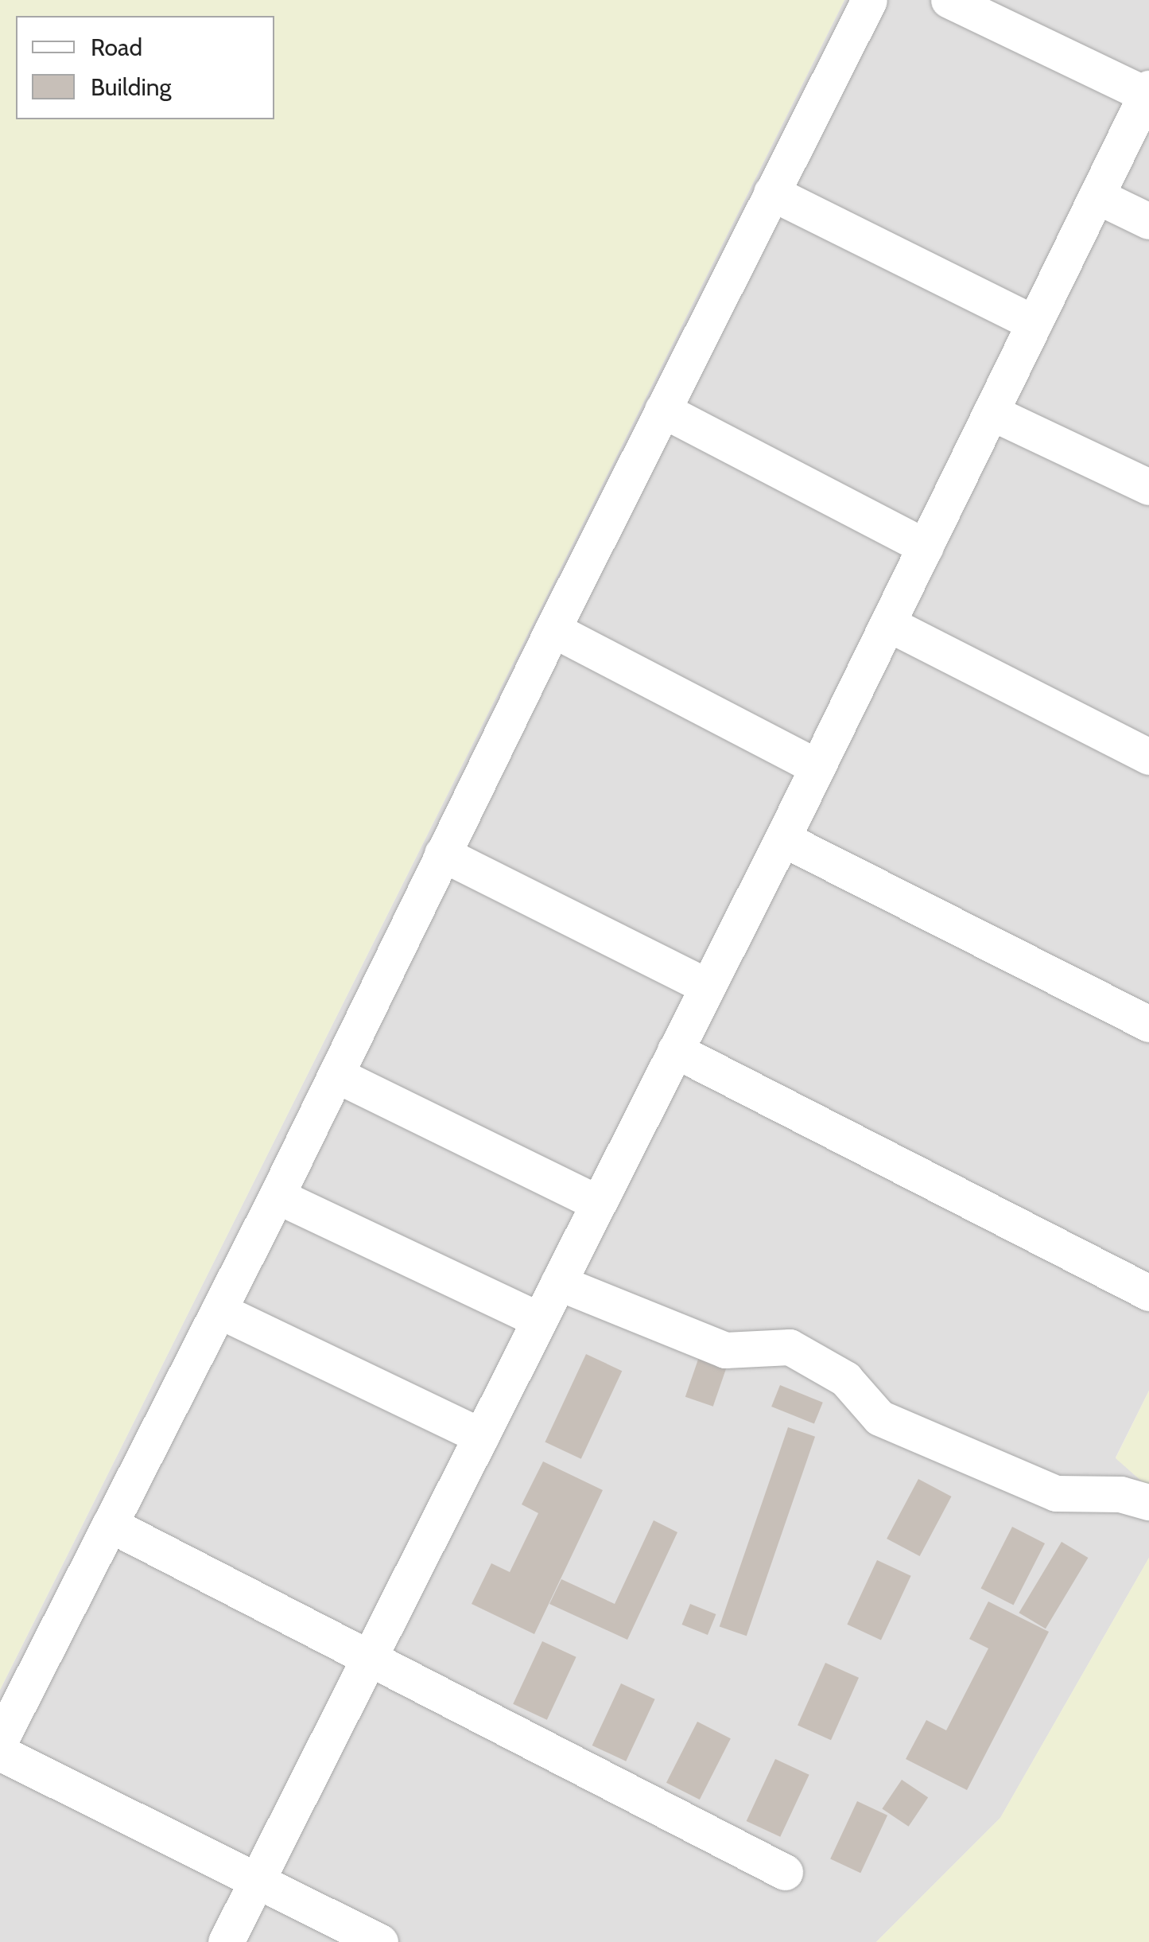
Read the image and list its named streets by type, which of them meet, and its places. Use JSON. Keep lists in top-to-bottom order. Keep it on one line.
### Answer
{"legend":["Road","Building"]}
